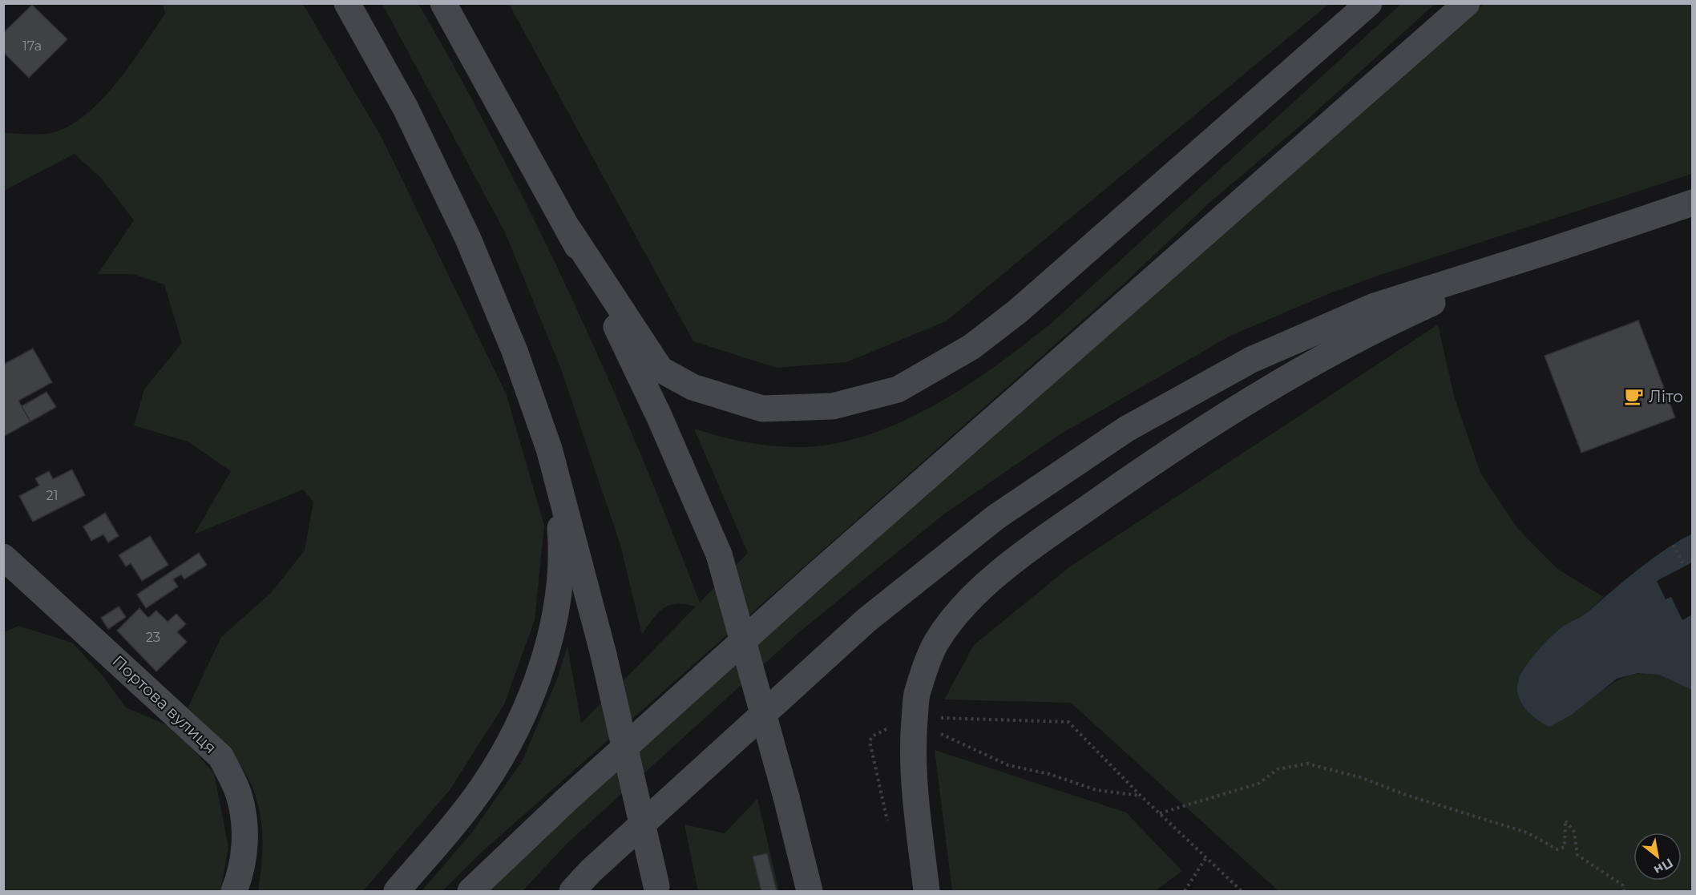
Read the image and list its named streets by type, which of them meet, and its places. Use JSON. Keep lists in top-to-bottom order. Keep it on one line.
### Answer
{"streets":{"main road":["Портова вулиця"]},"places":{"cafe":["Літо"]},"house_numbers":["17а","21","23"],"north":"bottom right"}
